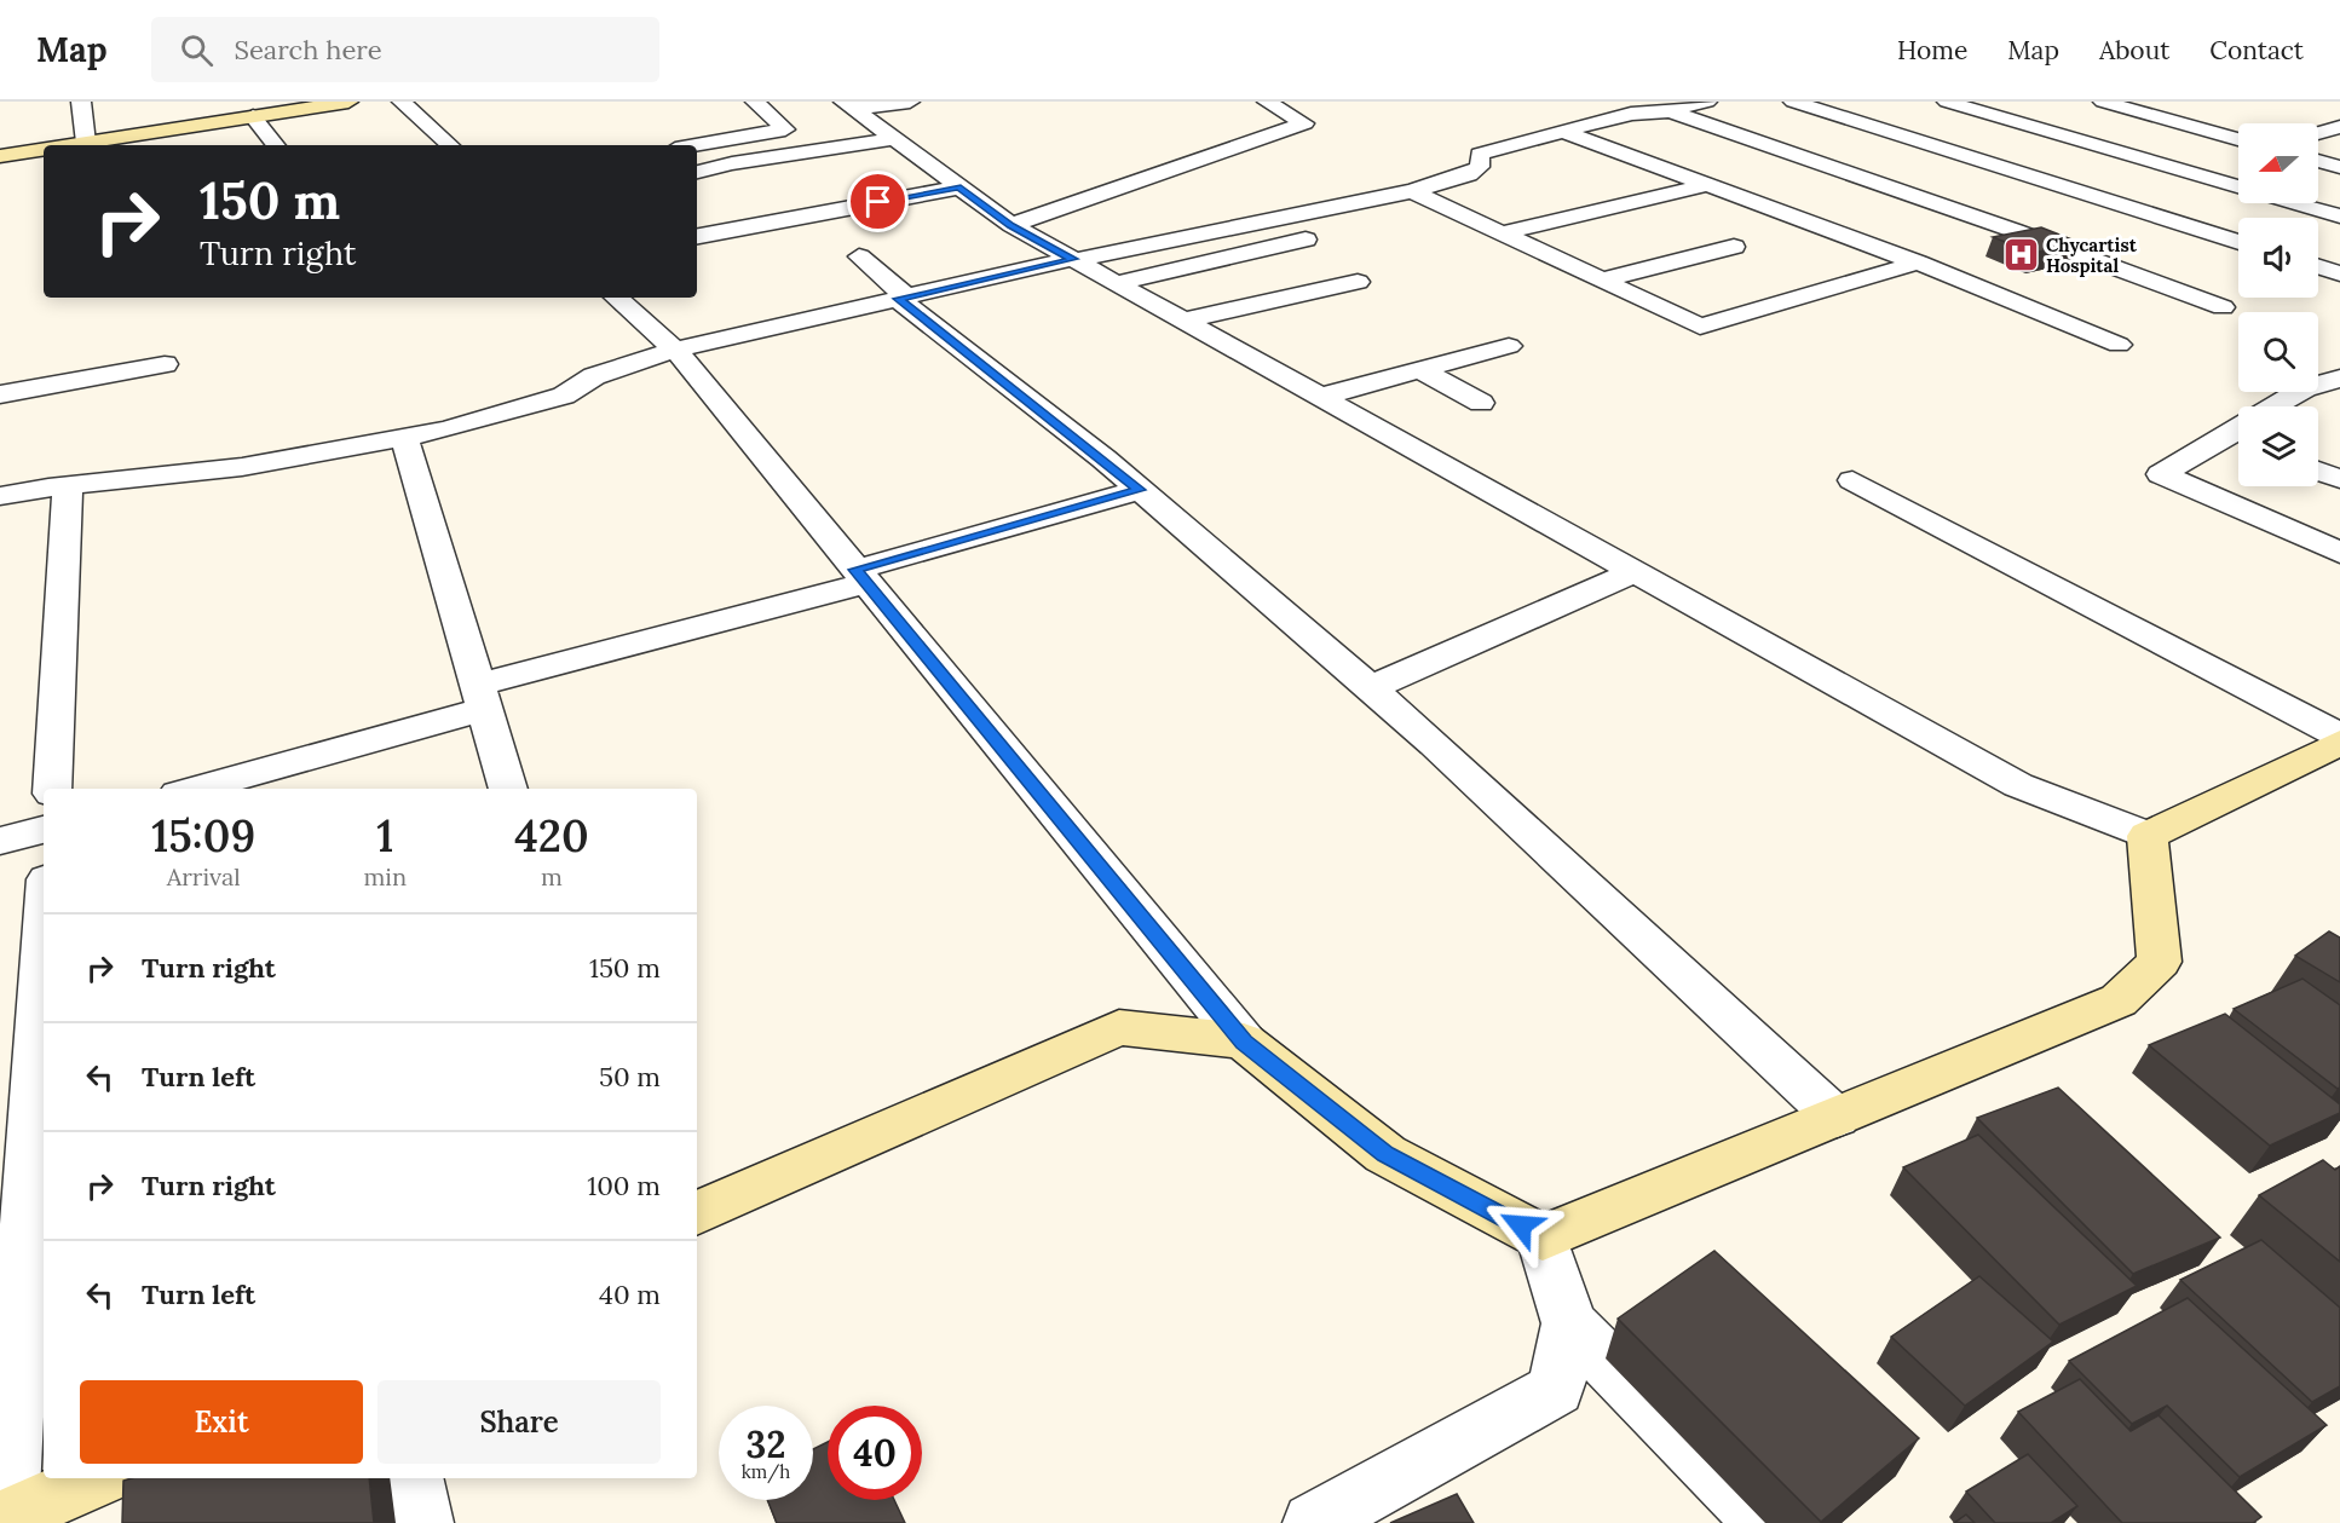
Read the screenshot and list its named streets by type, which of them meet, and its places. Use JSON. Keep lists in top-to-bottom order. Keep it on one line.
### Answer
{"places":{"hospital":["Chycartist Hospital"]},"north":"left","page":{"header":"Map","search":"Search here","nav":["Home","Map","About","Contact"],"turn":["150 m","Turn right"],"eta":["15:09","Arrival","1","min","420","m"],"list":[{"name":"Turn right","value":"150 m"},{"name":"Turn left","value":"50 m"},{"name":"Turn right","value":"100 m"},{"name":"Turn left","value":"40 m"}],"buttons":["Exit","Share"],"speed":"32 km/h","limit":"40"}}
